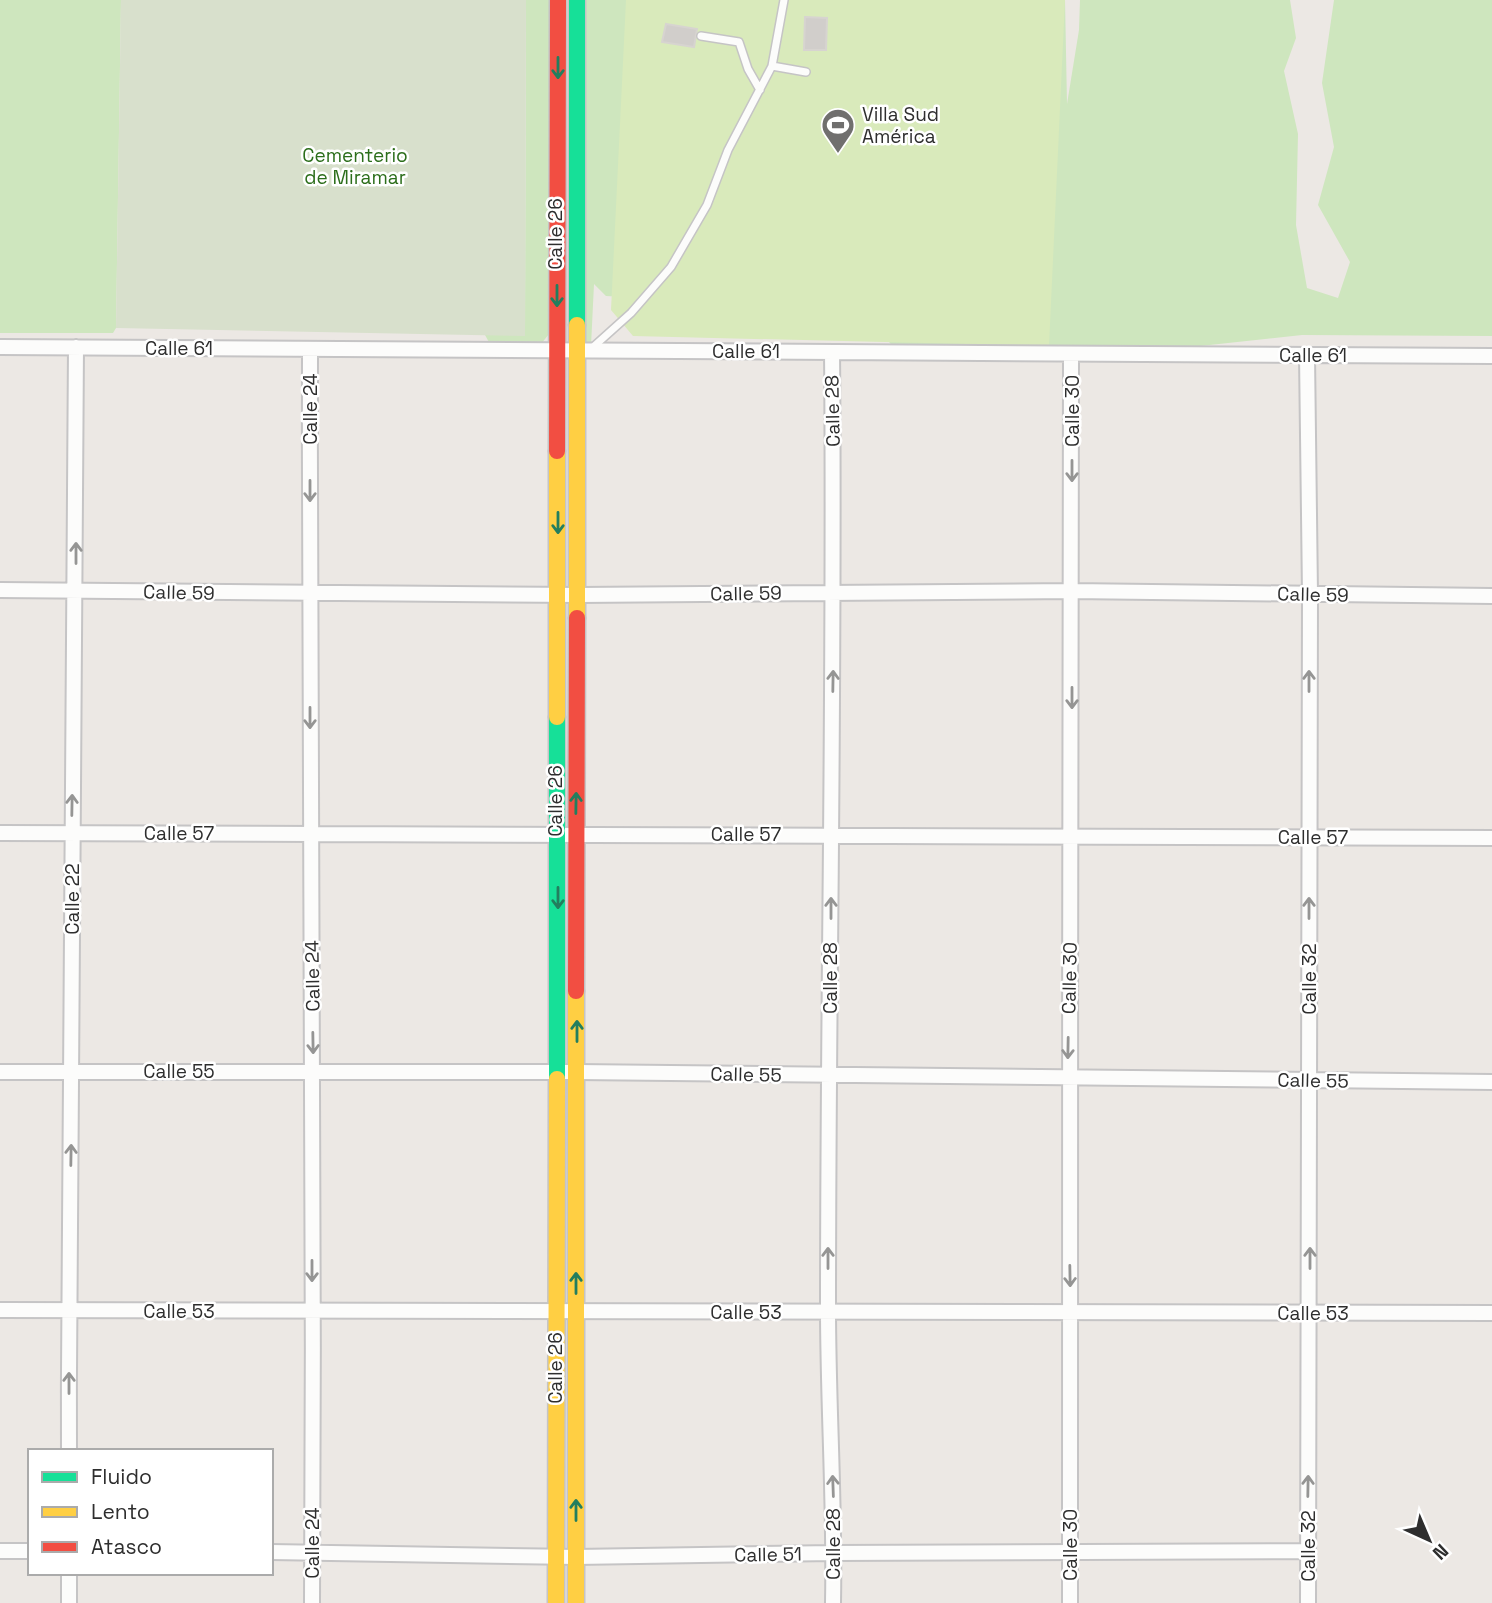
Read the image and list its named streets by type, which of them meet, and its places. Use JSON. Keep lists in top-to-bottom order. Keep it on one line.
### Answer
{"streets":{"main road":["Calle 26"],"street":["Calle 61","Calle 24","Calle 28","Calle 30","Calle 59","Calle 57","Calle 22","Calle 32","Calle 55","Calle 53","Calle 51"]},"crossings":[["Calle 26","Calle 61"],["Calle 26","Calle 59"],["Calle 26","Calle 57"],["Calle 26","Calle 55"],["Calle 26","Calle 53"],["Calle 26","Calle 51"],["Calle 61","Calle 24"],["Calle 61","Calle 28"],["Calle 61","Calle 30"],["Calle 61","Calle 22"],["Calle 61","Calle 32"],["Calle 24","Calle 59"],["Calle 24","Calle 57"],["Calle 24","Calle 55"],["Calle 24","Calle 53"],["Calle 24","Calle 51"],["Calle 28","Calle 59"],["Calle 28","Calle 57"],["Calle 28","Calle 55"],["Calle 28","Calle 53"],["Calle 28","Calle 51"],["Calle 30","Calle 59"],["Calle 30","Calle 57"],["Calle 30","Calle 55"],["Calle 30","Calle 53"],["Calle 30","Calle 51"],["Calle 59","Calle 22"],["Calle 59","Calle 32"],["Calle 57","Calle 22"],["Calle 57","Calle 32"],["Calle 22","Calle 55"],["Calle 22","Calle 53"],["Calle 32","Calle 55"],["Calle 32","Calle 53"],["Calle 32","Calle 51"]],"one_way":["Calle 24","Calle 28","Calle 30","Calle 22","Calle 32"],"parks":["Cementerio de Miramar"],"places":{"sports":["Villa Sud América"]},"legend":["Fluido","Lento","Atasco"],"north":"bottom right"}
